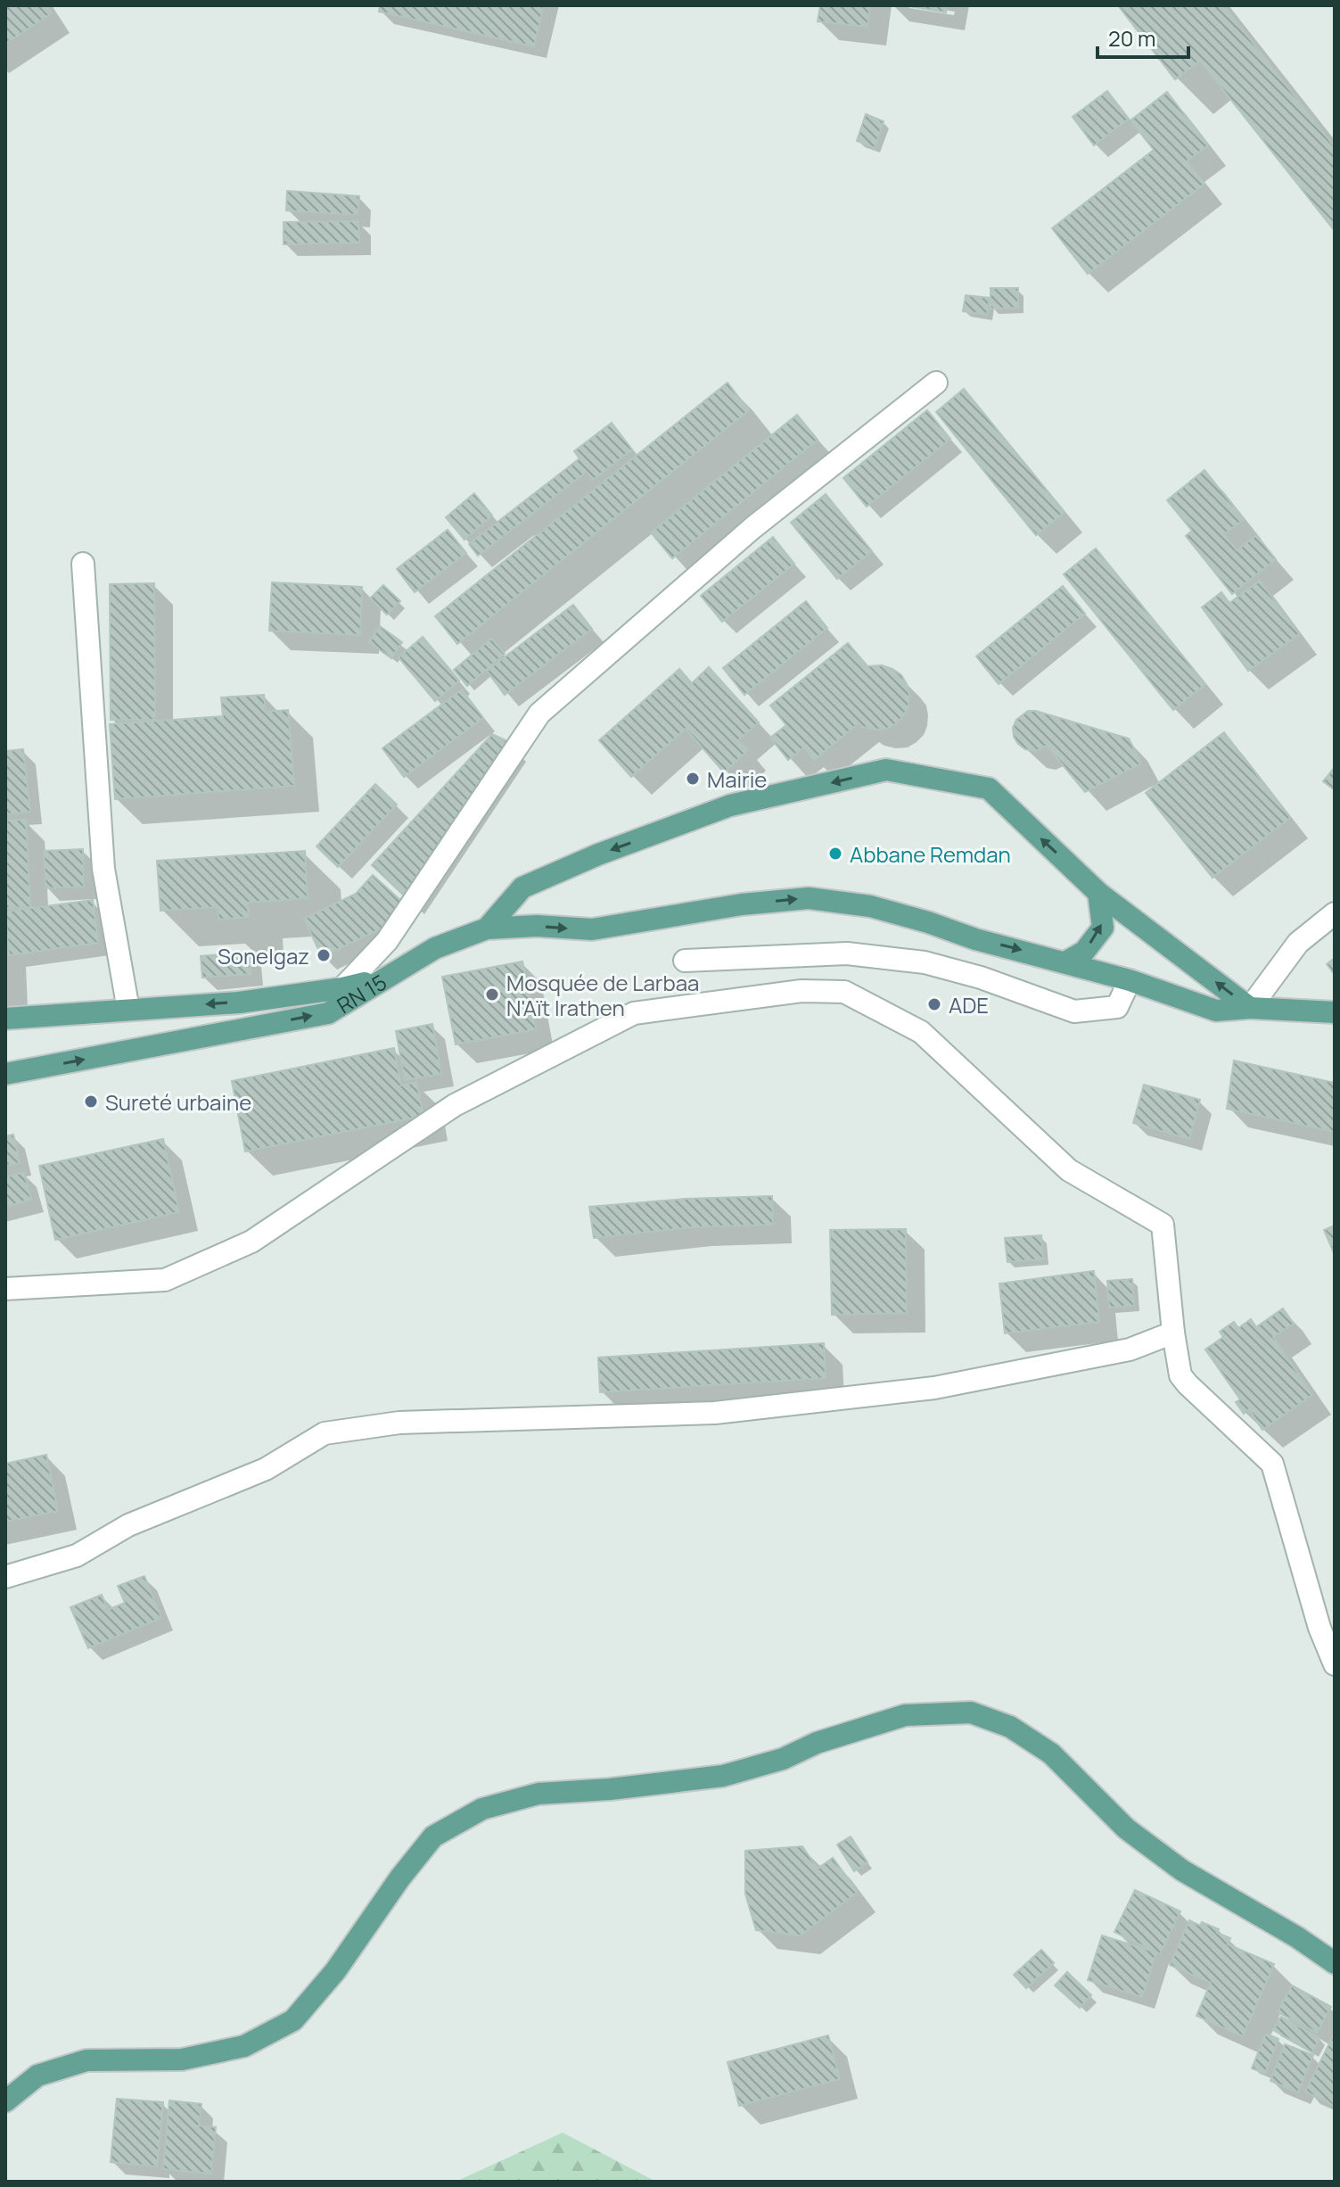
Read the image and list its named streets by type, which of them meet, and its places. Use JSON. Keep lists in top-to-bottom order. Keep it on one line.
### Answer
{"streets":{"main road":["RN 15"]},"places":["Mairie","Abbane Remdan","Sonelgaz","Mosquée de Larbaa N'Aït Irathen","ADE","Sureté urbaine"],"scale_bar":"20 m"}
